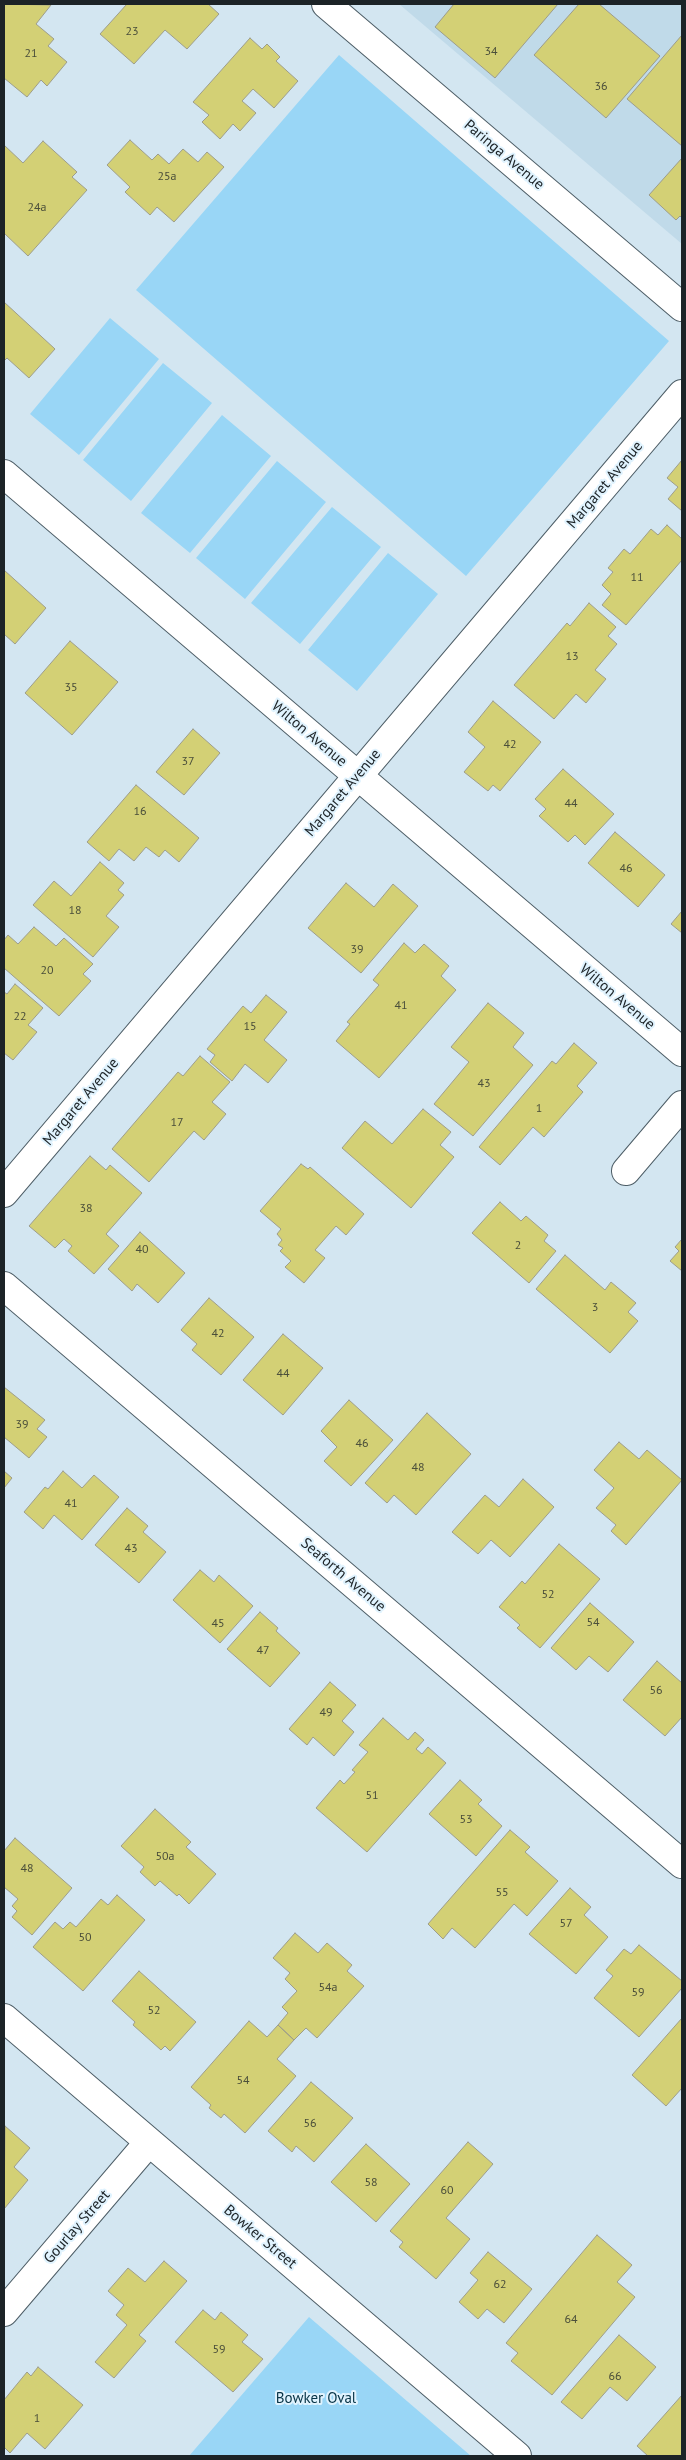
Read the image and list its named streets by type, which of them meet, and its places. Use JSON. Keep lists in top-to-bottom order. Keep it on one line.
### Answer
{"streets":{"street":["Paringa Avenue","Margaret Avenue","Wilton Avenue","Seaforth Avenue","Gourlay Street","Bowker Street"]},"crossings":[["Margaret Avenue","Wilton Avenue"],["Gourlay Street","Bowker Street"]],"parks":["Bowker Oval"],"house_numbers":["23","34","21","36","25a","24a","11","13","35","42","37","44","16","46","18","39","20","41","22","15","43","1","17","38","2","40","3","42","44","39","46","48","41","43","52","54","45","47","56","49","51","53","50a","48","55","57","50","54a","59","52","54","56","58","60","62","64","59","66","1"]}
